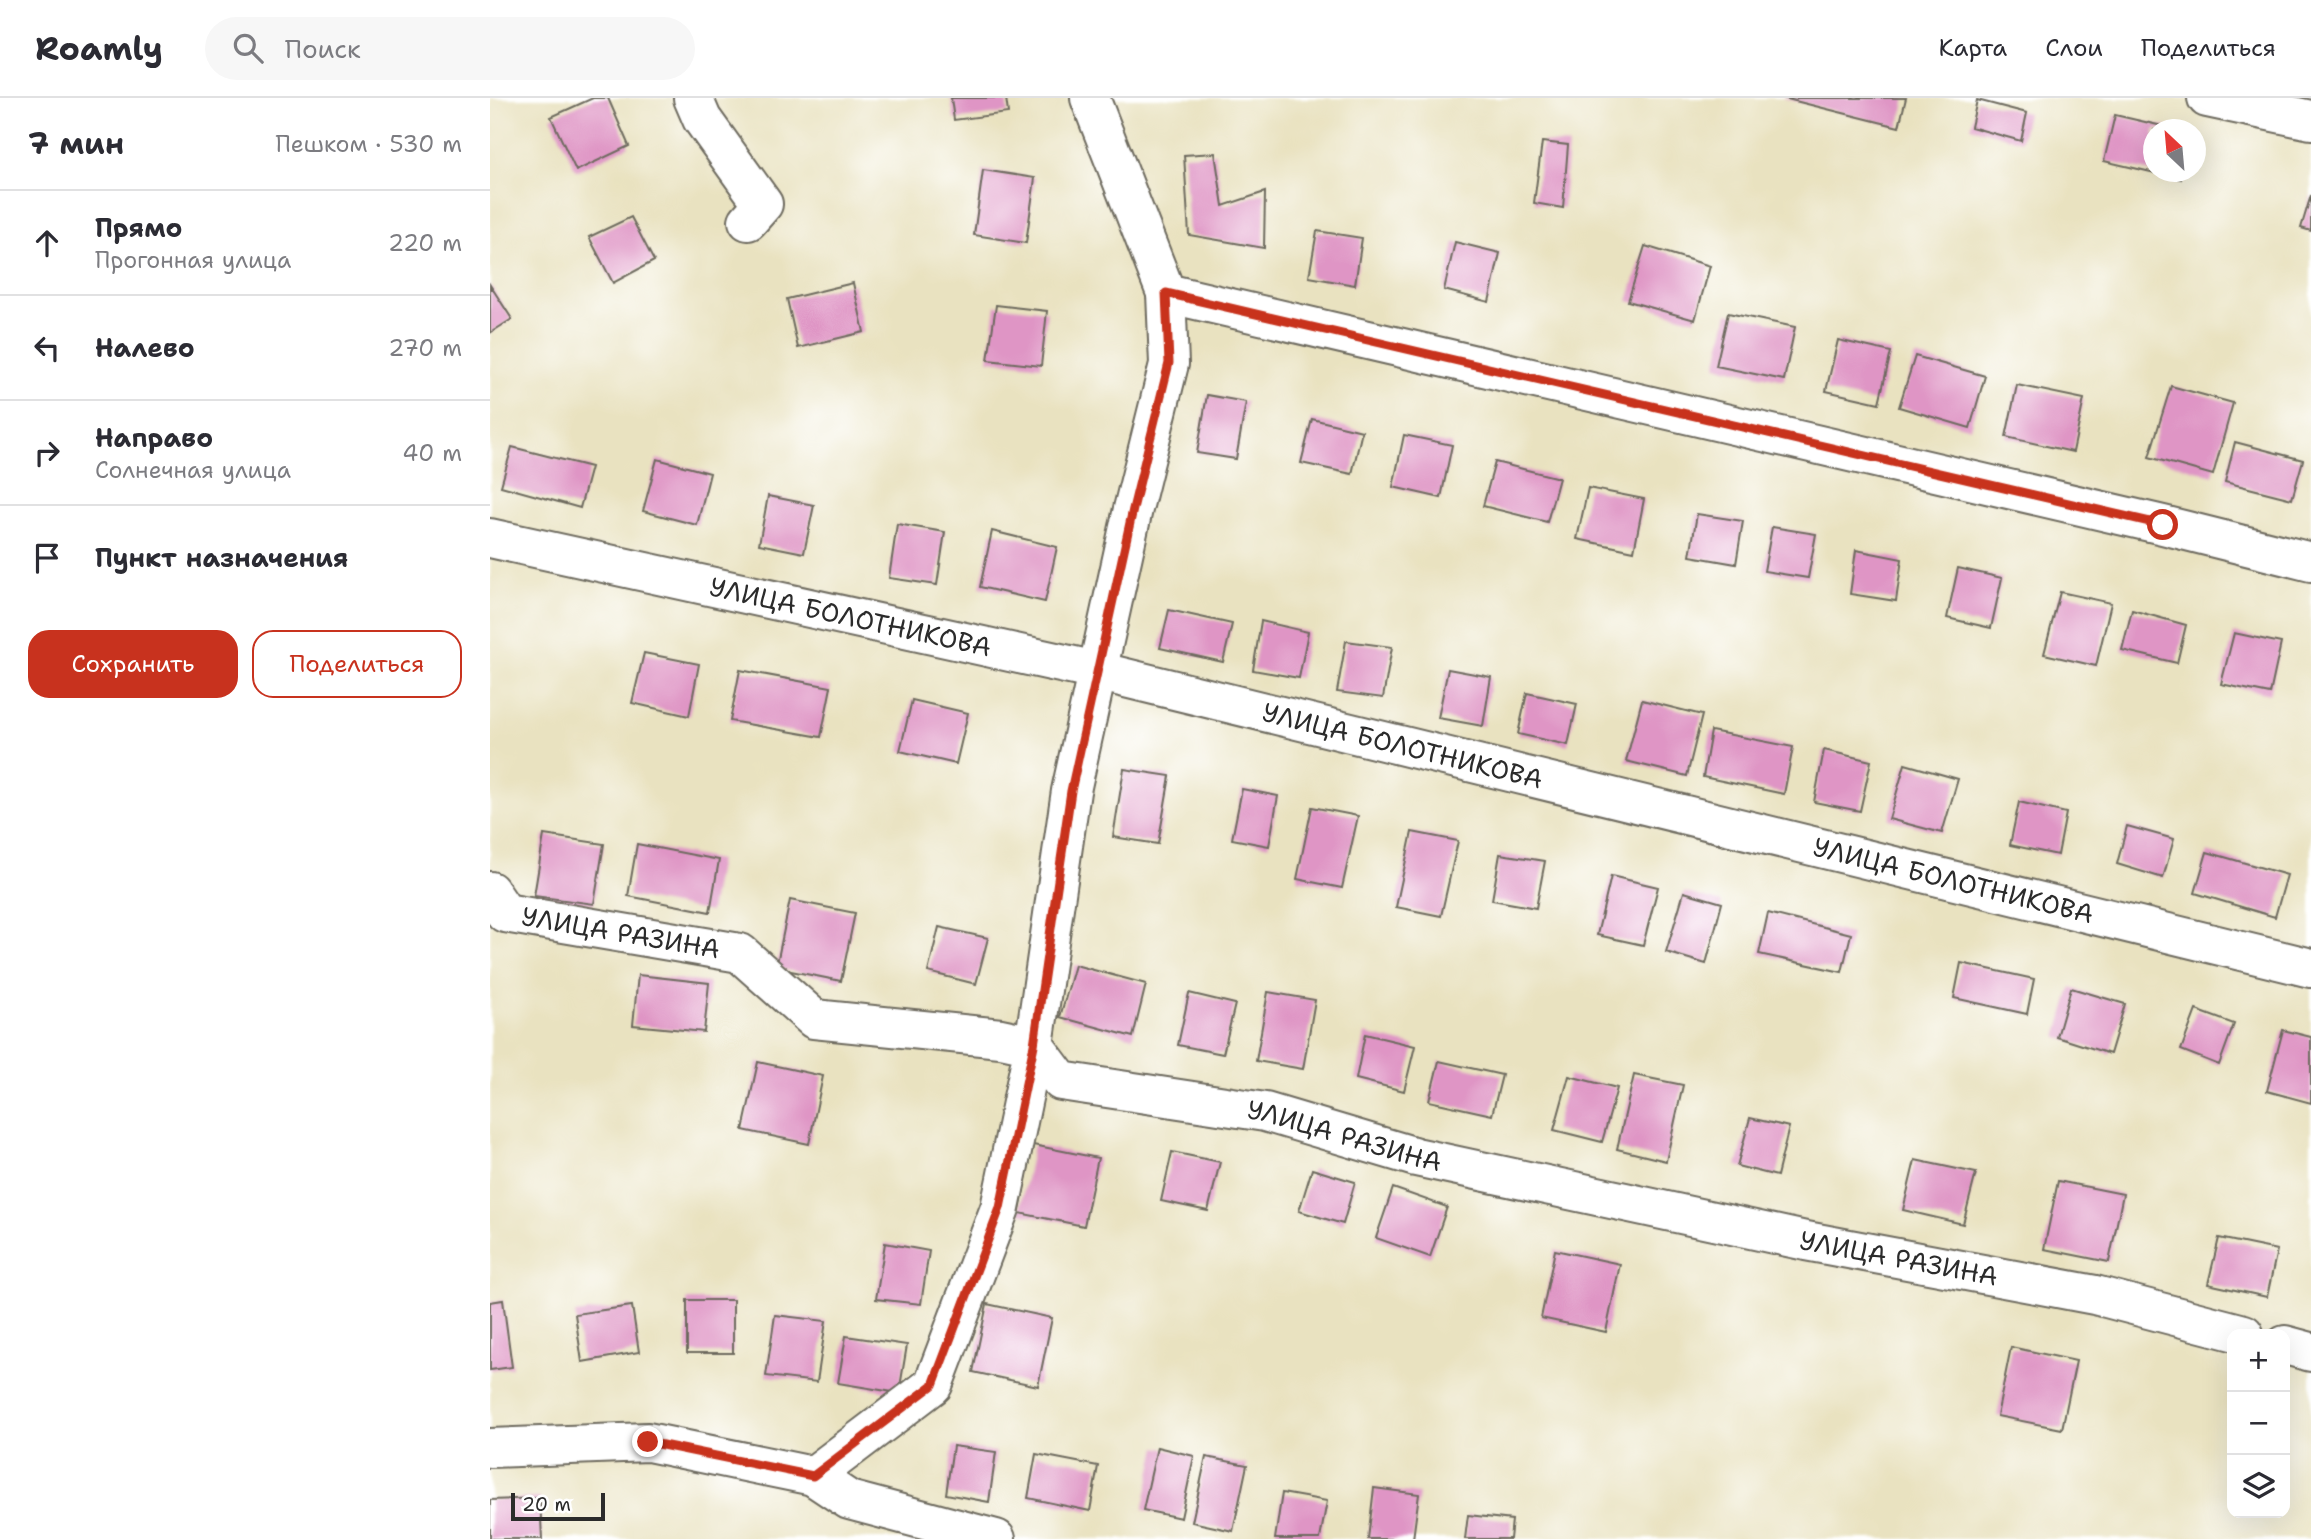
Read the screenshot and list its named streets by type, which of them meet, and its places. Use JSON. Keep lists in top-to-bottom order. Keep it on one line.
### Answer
{"streets":{"street":["УЛИЦА БОЛОТНИКОВА","УЛИЦА РАЗИНА"]},"scale_bar":"20 m","north":"top left","page":{"header":"Roamly","search":"Поиск","nav":["Карта","Слои","Поделиться"],"heading":["7 мин","Пешком · 530 m"],"list":[["Прямо","Прогонная улица","220 m"],["Налево","270 m"],["Направо","Солнечная улица","40 m"],"Пункт назначения"],"buttons":["Сохранить","Поделиться"],"map_buttons":["+","−"],"scale":"20 m"}}
